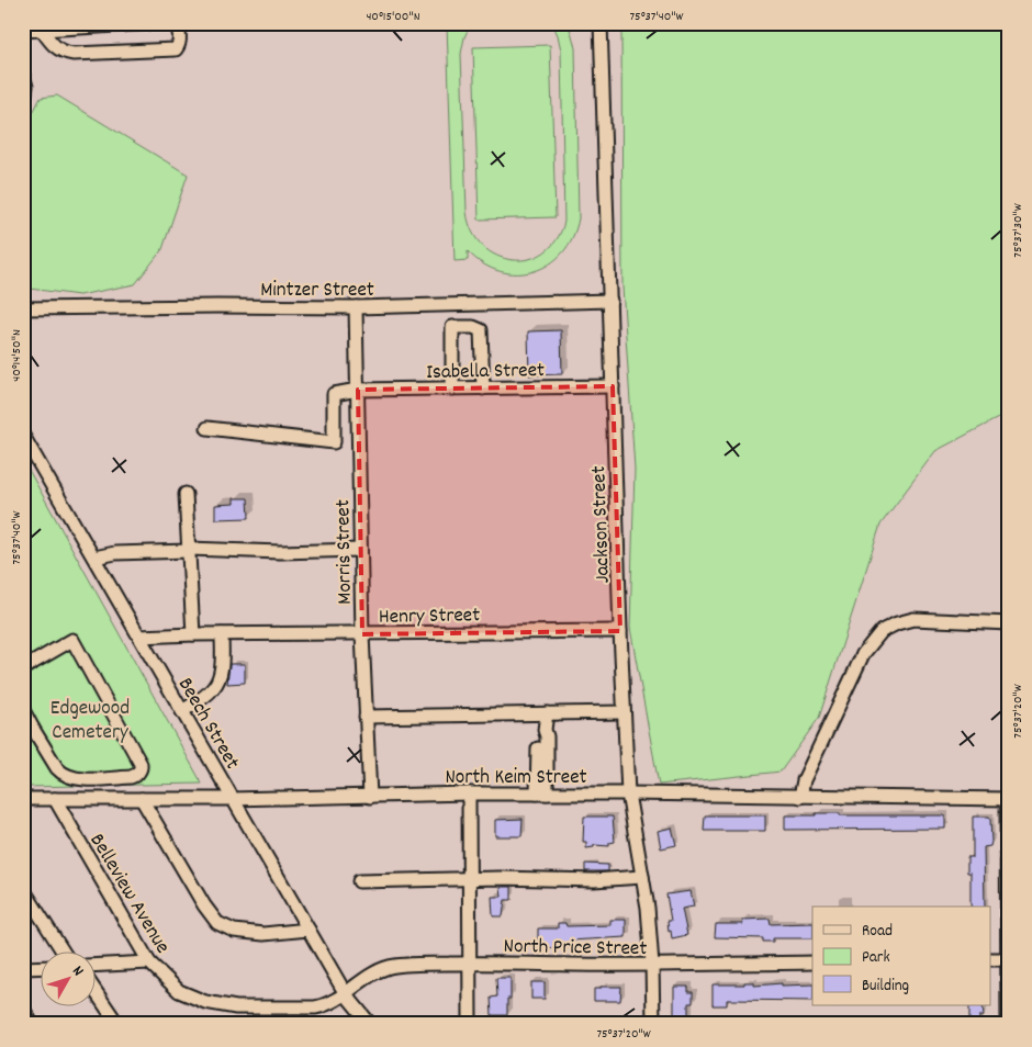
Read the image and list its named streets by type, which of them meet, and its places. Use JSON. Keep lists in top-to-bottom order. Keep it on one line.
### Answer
{"streets":{"street":["Mintzer Street","Isabella Street","Jackson Street","Morris Street","Henry Street","Beech Street","North Keim Street","Belleview Avenue","North Price Street"]},"crossings":[["Mintzer Street","Jackson Street"],["Mintzer Street","Morris Street"],["Isabella Street","Jackson Street"],["Isabella Street","Morris Street"],["Jackson Street","Henry Street"],["Jackson Street","North Keim Street"],["Jackson Street","North Price Street"],["Morris Street","Henry Street"],["Morris Street","North Keim Street"],["Henry Street","Beech Street"],["Beech Street","North Keim Street"],["Beech Street","Belleview Avenue"],["Beech Street","North Price Street"],["North Keim Street","Belleview Avenue"],["Belleview Avenue","North Price Street"]],"parks":["Edgewood Cemetery"],"legend":["Road","Park","Building"],"north":"top right","coordinates":["40°15'00\"N","75°37'40\"W","75°37'30\"W","40°14'50\"N","75°37'20\"W"]}
